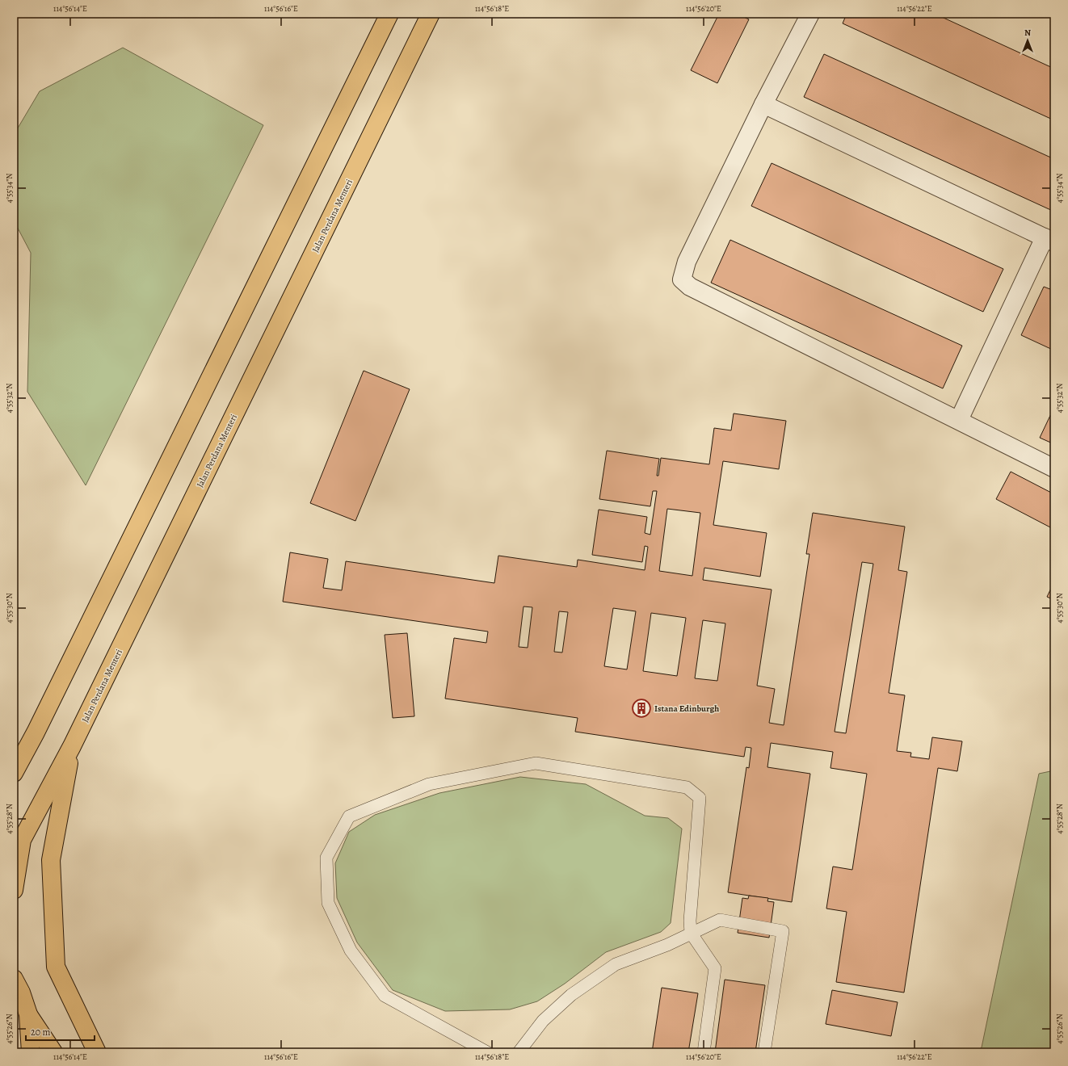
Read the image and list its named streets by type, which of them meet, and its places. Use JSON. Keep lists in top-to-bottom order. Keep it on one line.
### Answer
{"streets":{"main road":["Jalan Perdana Menteri"]},"places":{"building":["Istana Edinburgh"]},"scale_bar":"20 m","north":"top","coordinates":["114°56'14\"E","114°56'16\"E","114°56'18\"E","114°56'20\"E","114°56'22\"E","4°55'34\"N","4°55'32\"N","4°55'30\"N","4°55'28\"N","4°55'26\"N"]}
